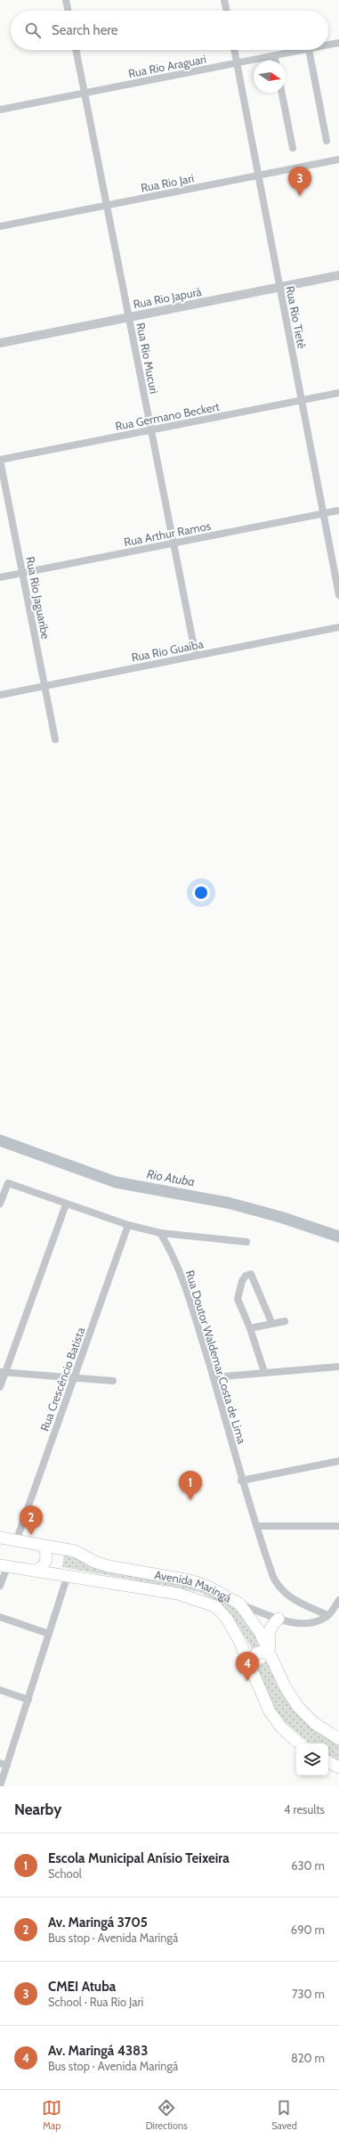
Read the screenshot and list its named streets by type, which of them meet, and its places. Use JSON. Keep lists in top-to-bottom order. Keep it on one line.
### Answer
{"streets":{"main road":["Avenida Maringá"],"street":["Rua Rio Araguari","Rua Rio Jari","Rua Rio Japurá","Rua Rio Tietê","Rua Rio Mucuri","Rua Germano Beckert","Rua Arthur Ramos","Rua Rio Jaguaribe","Rua Rio Guaíba","Rua Doutor Waldemar Costa de Lima","Rua Crescêncio Batista"]},"crossings":[["Rua Rio Araguari","Rua Rio Tietê"],["Rua Rio Araguari","Rua Rio Mucuri"],["Rua Rio Jari","Rua Rio Tietê"],["Rua Rio Jari","Rua Rio Mucuri"],["Rua Rio Japurá","Rua Rio Tietê"],["Rua Rio Japurá","Rua Rio Mucuri"],["Rua Rio Tietê","Rua Germano Beckert"],["Rua Rio Tietê","Rua Arthur Ramos"],["Rua Rio Mucuri","Rua Germano Beckert"],["Rua Rio Mucuri","Rua Arthur Ramos"],["Rua Rio Mucuri","Rua Rio Guaíba"],["Rua Germano Beckert","Rua Rio Jaguaribe"],["Rua Arthur Ramos","Rua Rio Jaguaribe"],["Rua Rio Jaguaribe","Rua Rio Guaíba"],["Rua Crescêncio Batista","Avenida Maringá"]],"water":["Rio Atuba"],"north":"right","page":{"search":"Search here","pins":["3","1","2","4"],"heading":["Nearby","4 results"],"list":[{"mark":"1","name":"Escola Municipal Anísio Teixeira","note":"School","value":"630 m"},{"mark":"2","name":"Av. Maringá 3705","note":"Bus stop · Avenida Maringá","value":"690 m"},{"mark":"3","name":"CMEI Atuba","note":"School · Rua Rio Jari","value":"730 m"},{"mark":"4","name":"Av. Maringá 4383","note":"Bus stop · Avenida Maringá","value":"820 m"}],"nav":["Map","Directions","Saved"]}}
